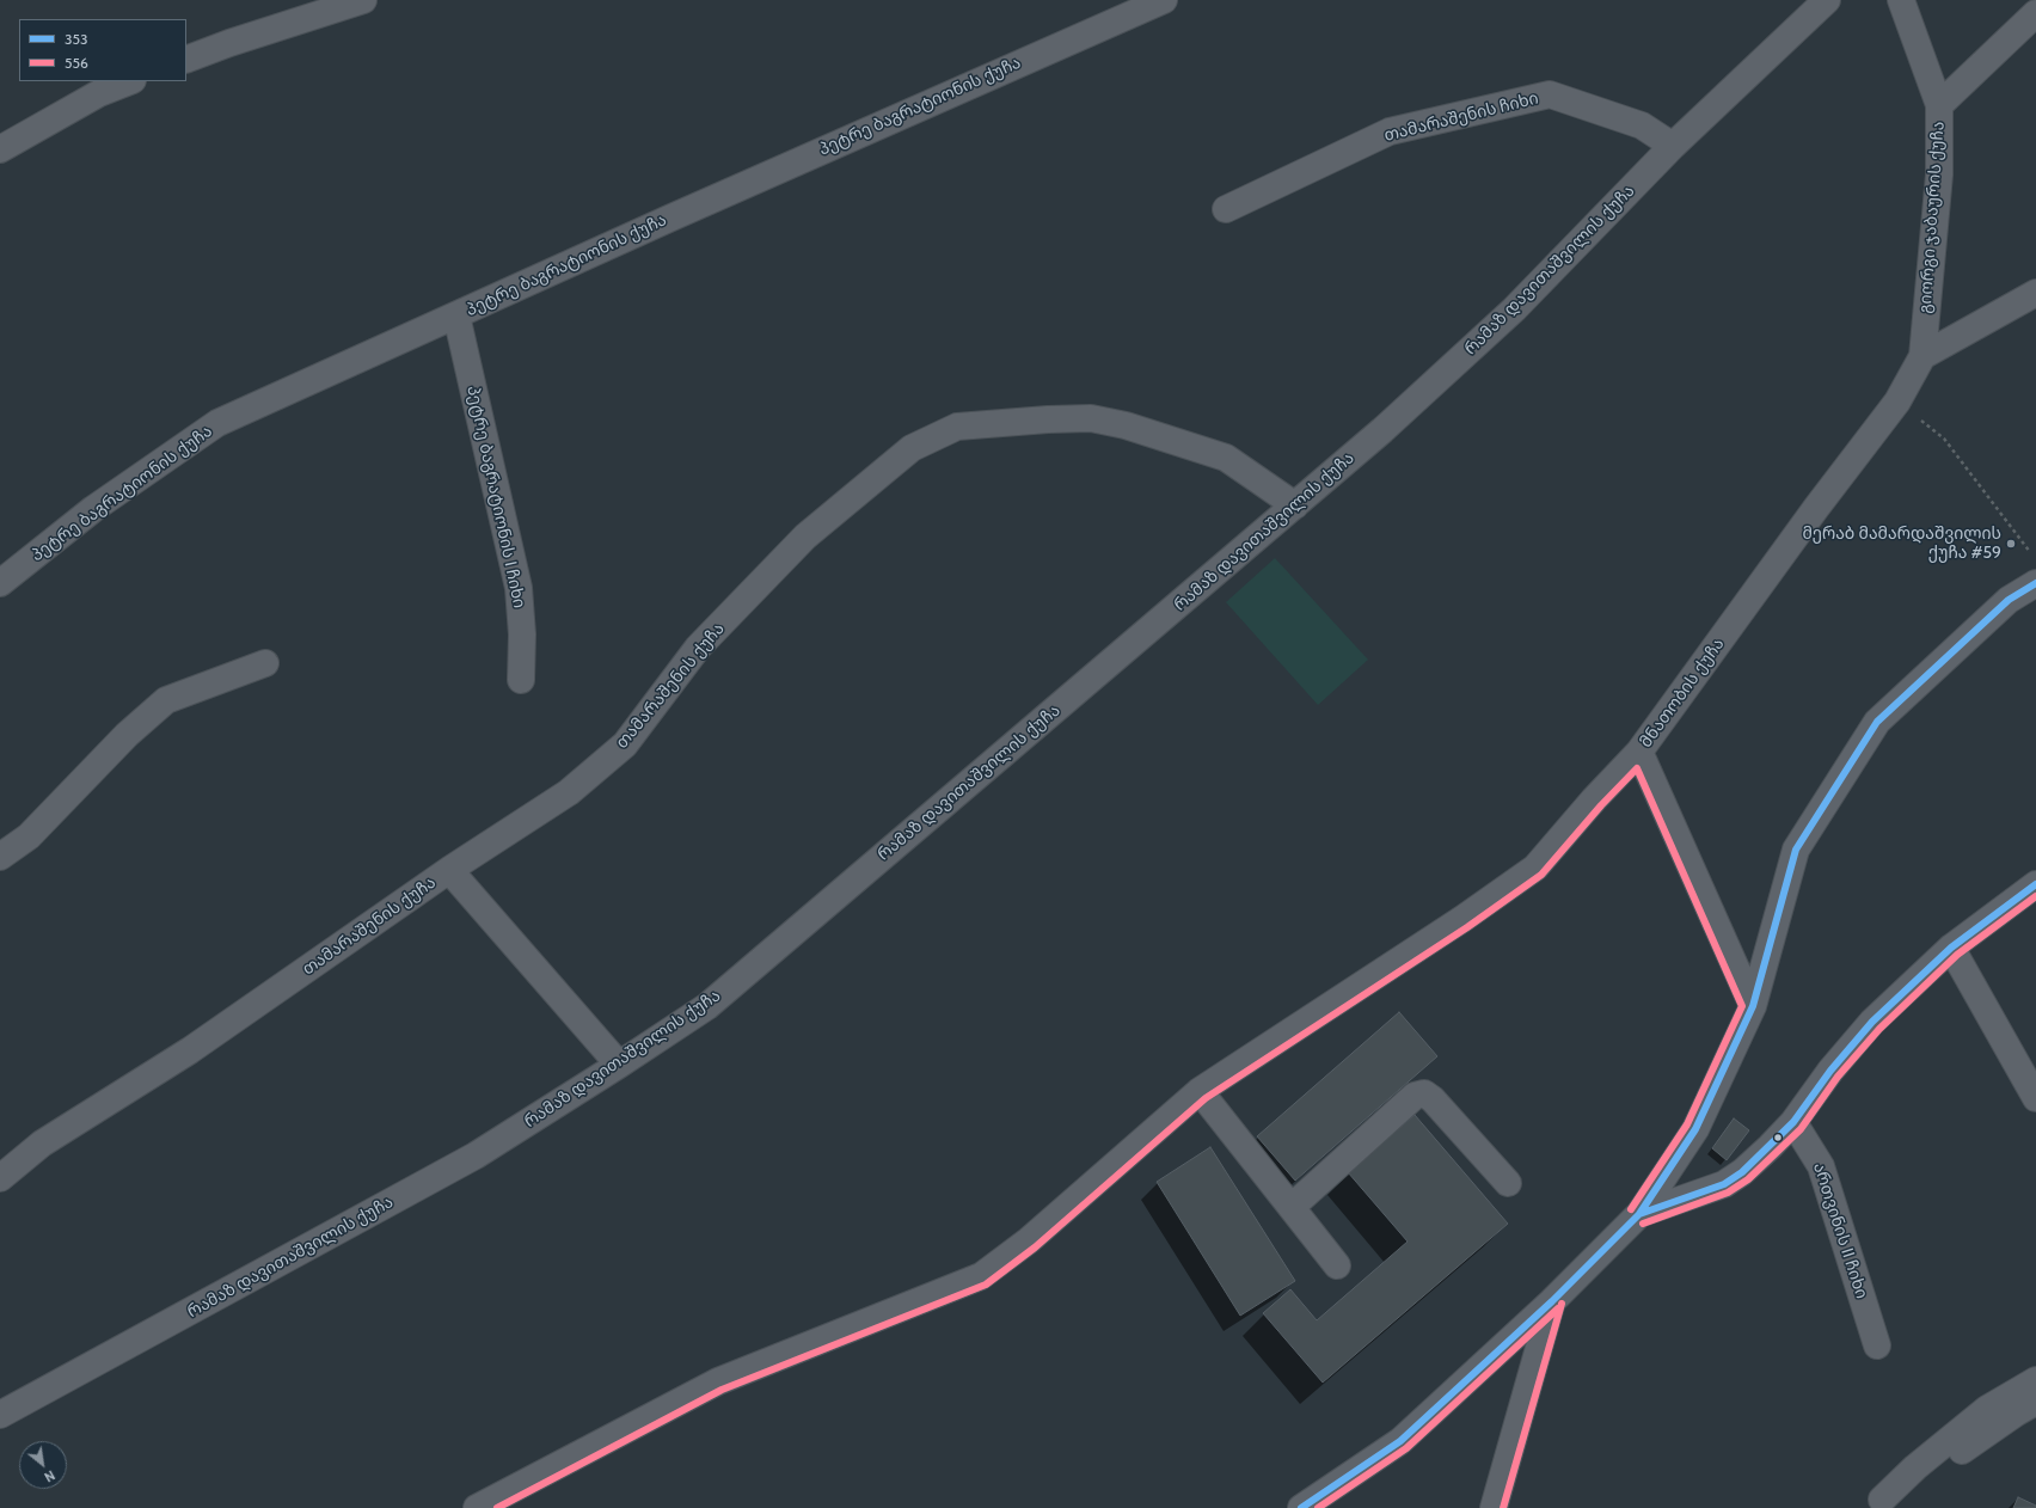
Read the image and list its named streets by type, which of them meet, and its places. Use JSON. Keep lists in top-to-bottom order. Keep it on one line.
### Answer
{"streets":{"street":["პეტრე ბაგრატიონის ქუჩა","თამარაშენის ჩიხი","გიორგი ჯაბაურის ქუჩა","რამაზ დავითაშვილის ქუჩა","პეტრე ბაგრატიონის I ჩიხი","თამარაშენის ქუჩა","მნათობის ქუჩა","ართვინის II ჩიხი"]},"crossings":[["პეტრე ბაგრატიონის ქუჩა","პეტრე ბაგრატიონის I ჩიხი"],["თამარაშენის ჩიხი","რამაზ დავითაშვილის ქუჩა"],["გიორგი ჯაბაურის ქუჩა","მნათობის ქუჩა"],["რამაზ დავითაშვილის ქუჩა","თამარაშენის ქუჩა"]],"places":["მერაბ მამარდაშვილის ქუჩა #59"],"lines":["transit line 353","transit line 556"],"legend":["353","556"],"north":"bottom right"}
